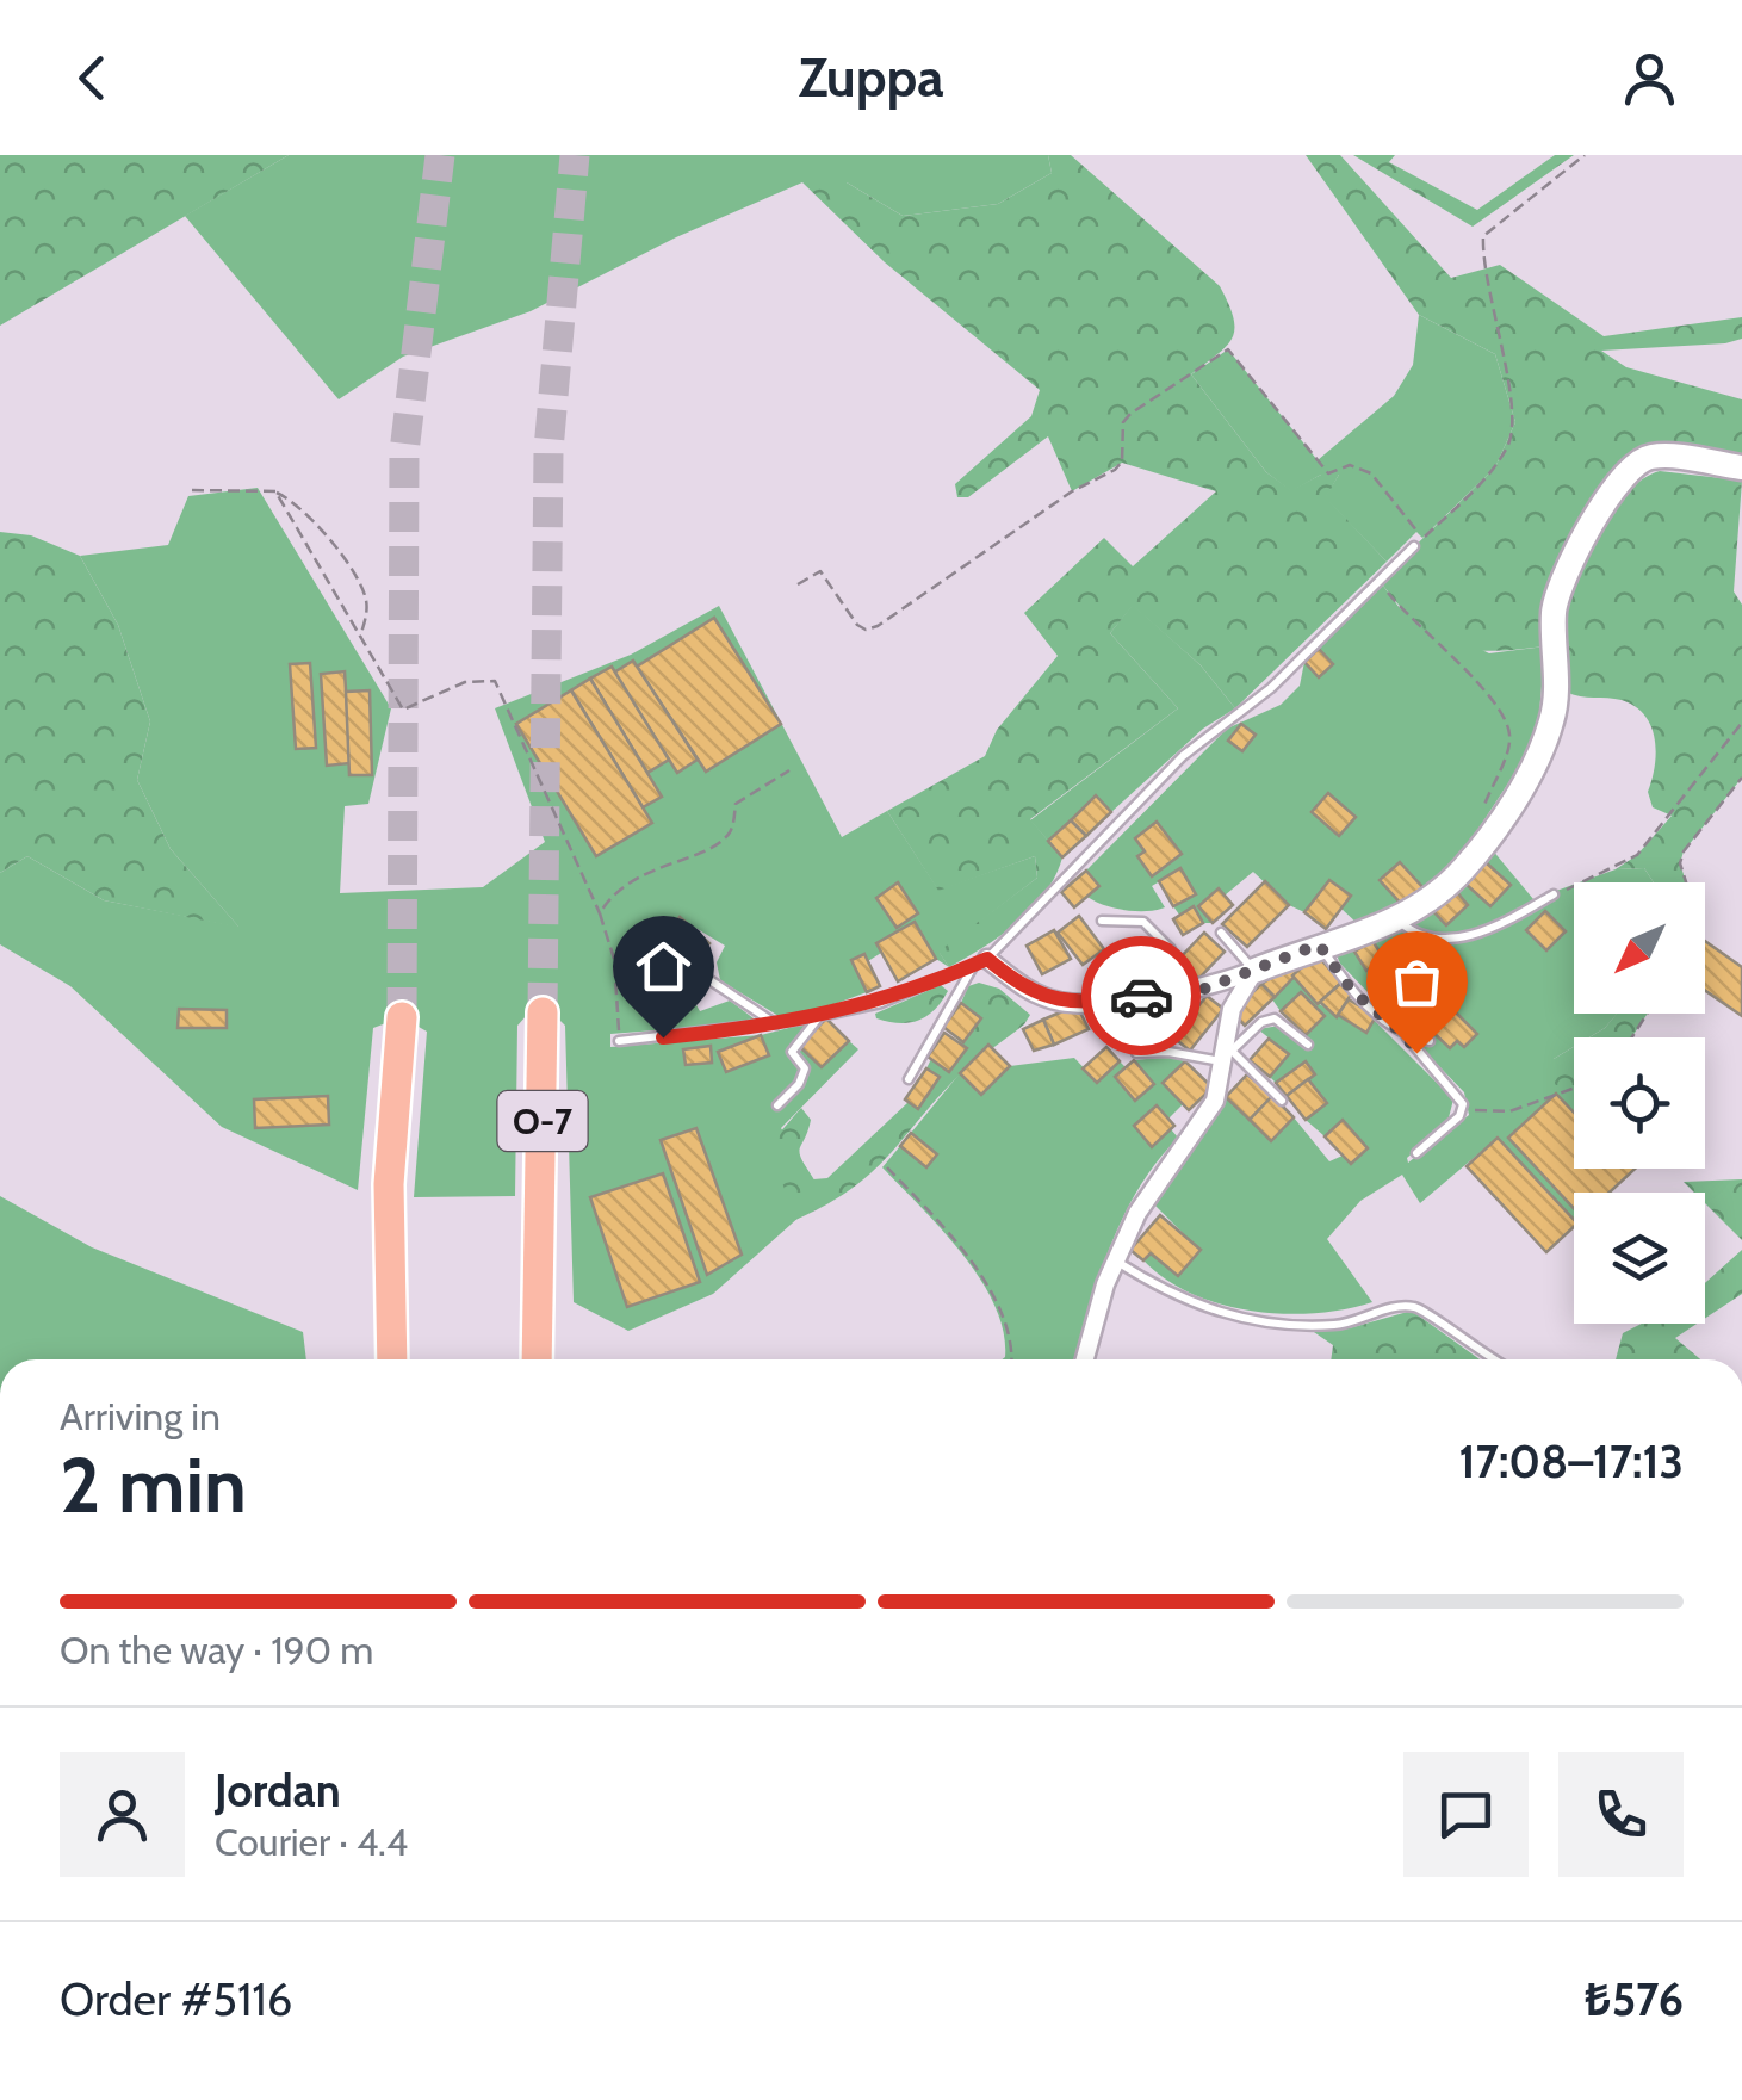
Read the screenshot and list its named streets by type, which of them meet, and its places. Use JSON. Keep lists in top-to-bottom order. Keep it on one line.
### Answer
{"streets":{"highway":["O-7"]},"north":"bottom left","page":{"header":"Zuppa","heading":["2 min","Arriving in","17:08–17:13"],"panel":["Jordan","Courier · 4.4","Order #5116","₺576"],"bar":"On the way · 190 m"}}
